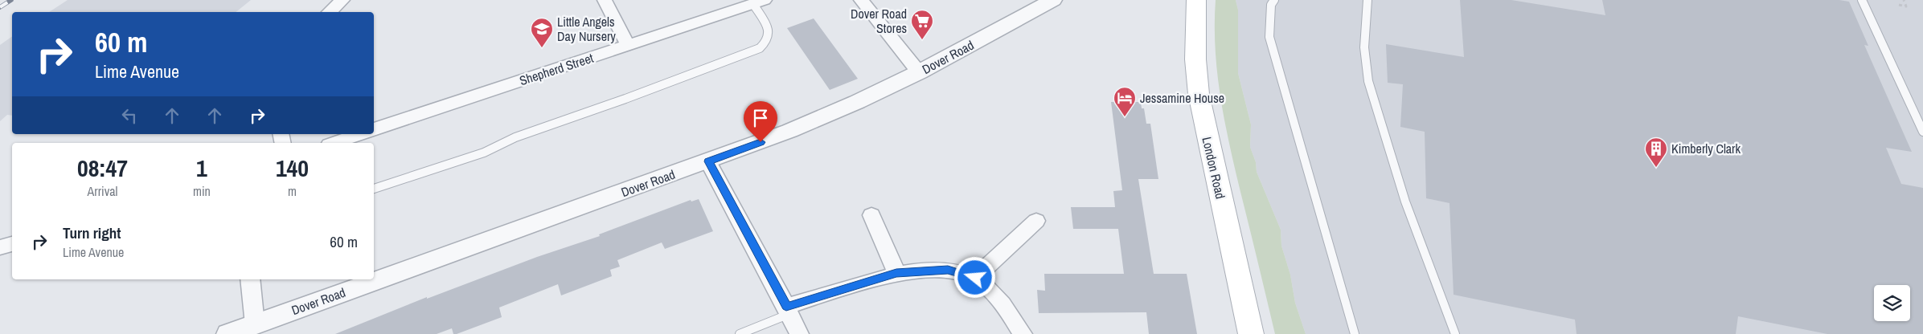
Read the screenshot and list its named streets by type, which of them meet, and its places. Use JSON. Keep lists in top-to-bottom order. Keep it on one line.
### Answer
{"streets":{"main road":["London Road"],"street":["Dover Road","Shepherd Street"]},"places":{"supermarket":["Dover Road Stores"],"school or university":["Little Angels Day Nursery"],"hotel":["Jessamine House"],"building":["Kimberly Clark"]},"page":{"turn":["60 m","Lime Avenue"],"eta":["08:47","Arrival","1","min","140","m"],"list":[{"name":"Turn right","note":"Lime Avenue","value":"60 m"}]}}
